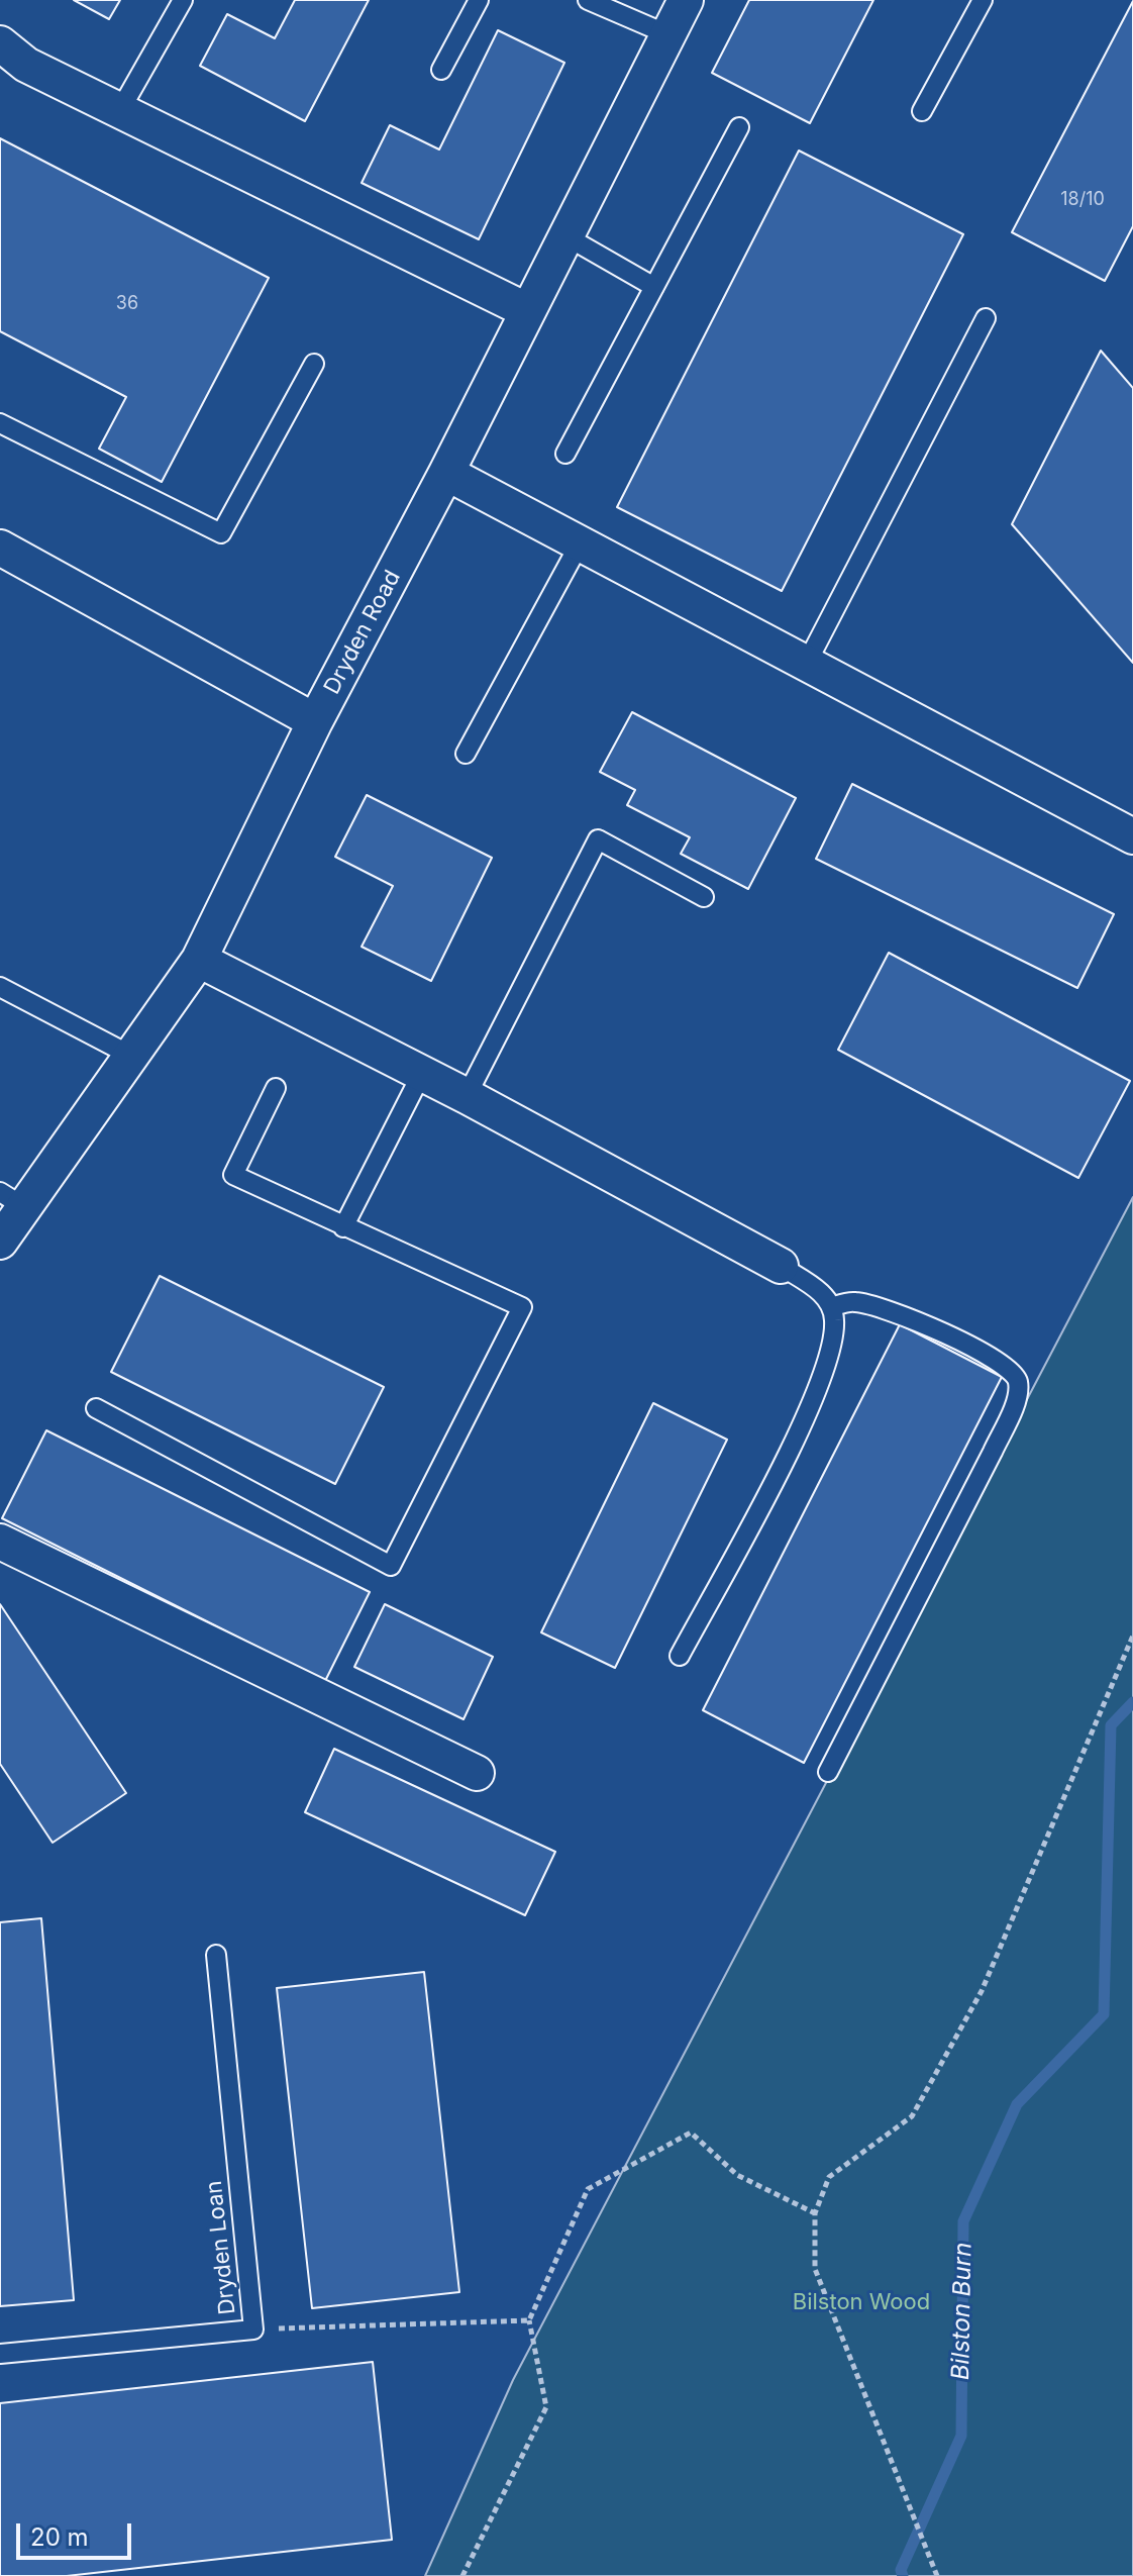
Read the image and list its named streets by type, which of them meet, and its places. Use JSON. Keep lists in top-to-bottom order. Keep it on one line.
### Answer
{"streets":{"street":["Dryden Road"],"lane":["Dryden Loan"]},"water":["Bilston Burn"],"parks":["Bilston Wood"],"house_numbers":["18/10","36"],"scale_bar":"20 m"}
